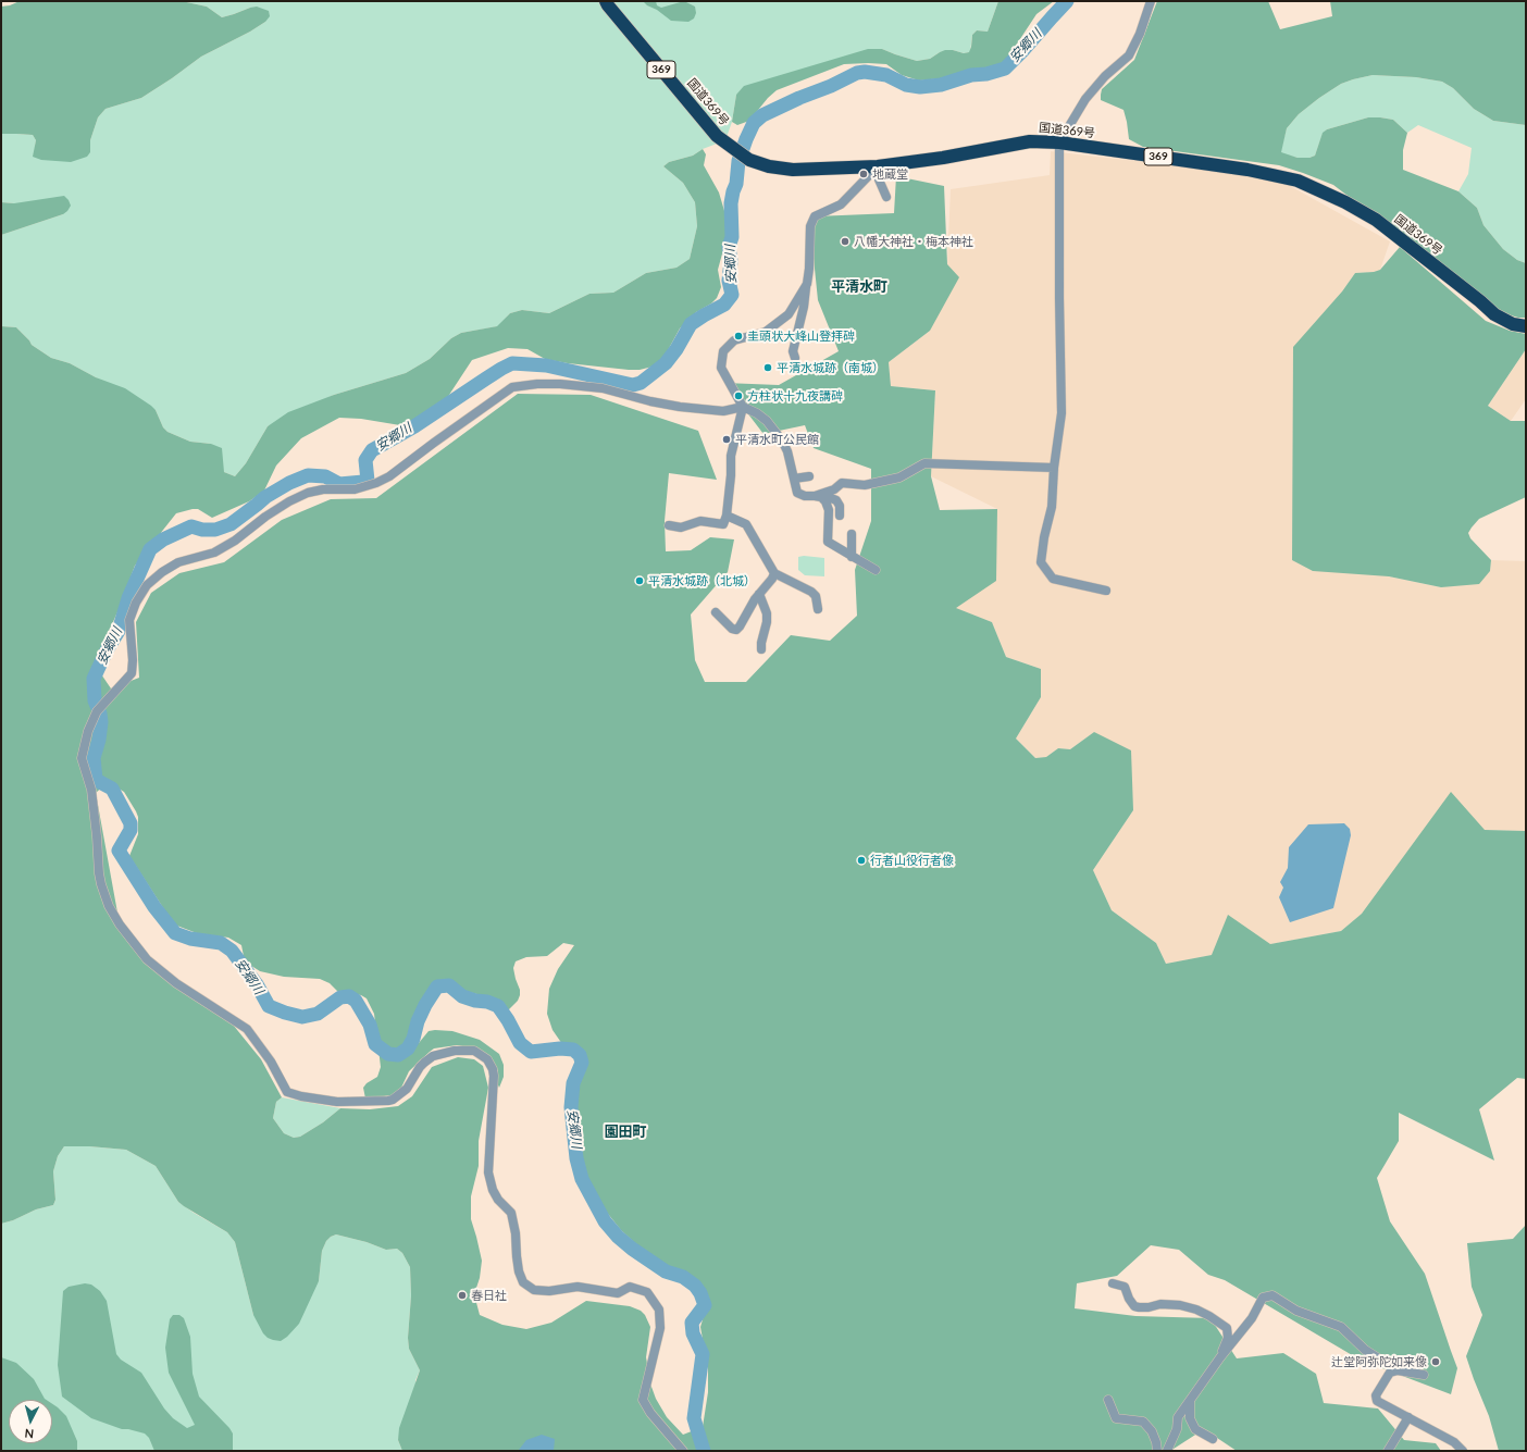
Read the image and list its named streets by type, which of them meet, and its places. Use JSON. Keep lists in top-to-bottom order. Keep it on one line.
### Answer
{"streets":{"highway":["369","国道369号"]},"districts":["平清水町","園田町"],"water":["安郷川"],"places":["地蔵堂","八幡大神社・梅本神社","圭頭状大峰山登拝碑","平清水城跡（南城）","方柱状十九夜講碑","平清水町公民館","平清水城跡（北城）","行者山役行者像","春日社","辻堂阿弥陀如来像"],"north":"bottom"}
